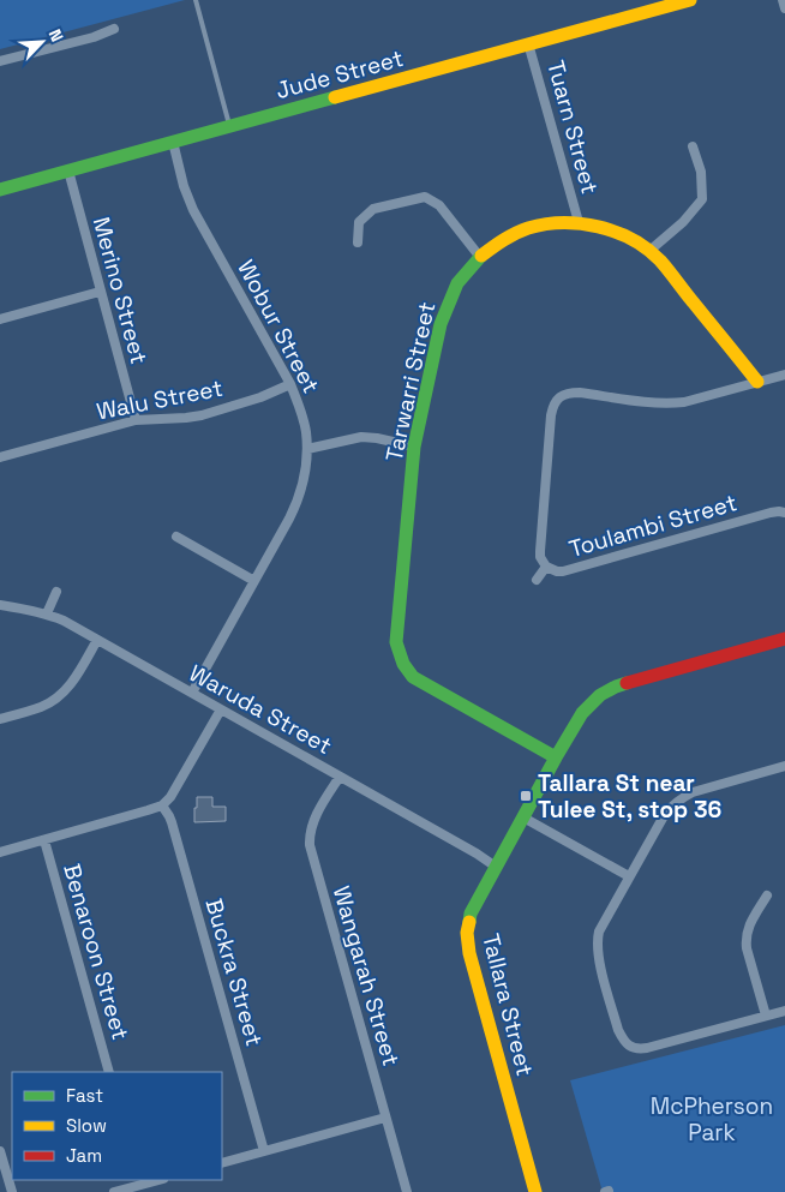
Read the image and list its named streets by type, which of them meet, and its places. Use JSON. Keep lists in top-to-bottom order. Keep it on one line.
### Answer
{"streets":{"street":["Jude Street","Tuarn Street","Merino Street","Wobur Street","Tarwarri Street","Walu Street","Toulambi Street","Waruda Street","Benaroon Street","Buckra Street","Wangarah Street","Tallara Street"]},"crossings":[["Jude Street","Tuarn Street"],["Jude Street","Merino Street"],["Jude Street","Wobur Street"],["Tuarn Street","Tarwarri Street"],["Merino Street","Walu Street"],["Wobur Street","Walu Street"],["Wobur Street","Waruda Street"],["Tarwarri Street","Tallara Street"],["Waruda Street","Wangarah Street"],["Waruda Street","Tallara Street"]],"parks":["McPherson Park"],"places":{"transit":["Tallara St near Tulee St, stop 36"]},"legend":["Fast","Slow","Jam"],"north":"top right"}
